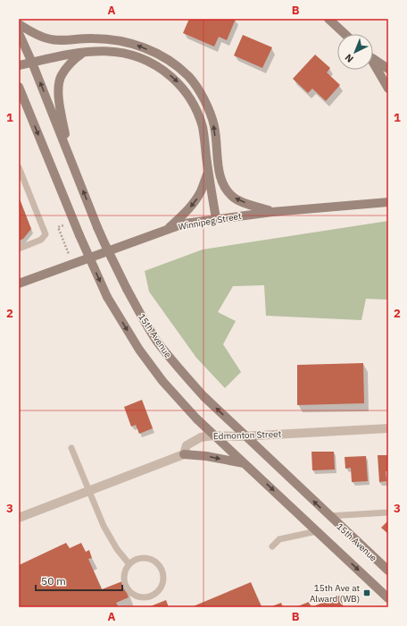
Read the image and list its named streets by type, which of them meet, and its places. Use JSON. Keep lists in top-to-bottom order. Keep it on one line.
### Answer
{"streets":{"main road":["Winnipeg Street","15th Avenue"],"street":["Edmonton Street"]},"crossings":[["15th Avenue","Edmonton Street"]],"places":{"transit":["15th Ave at Alward (WB)"]},"scale_bar":"50 m","north":"bottom left","grid":{"columns":["A","B"],"rows":["1","2","3"]}}
